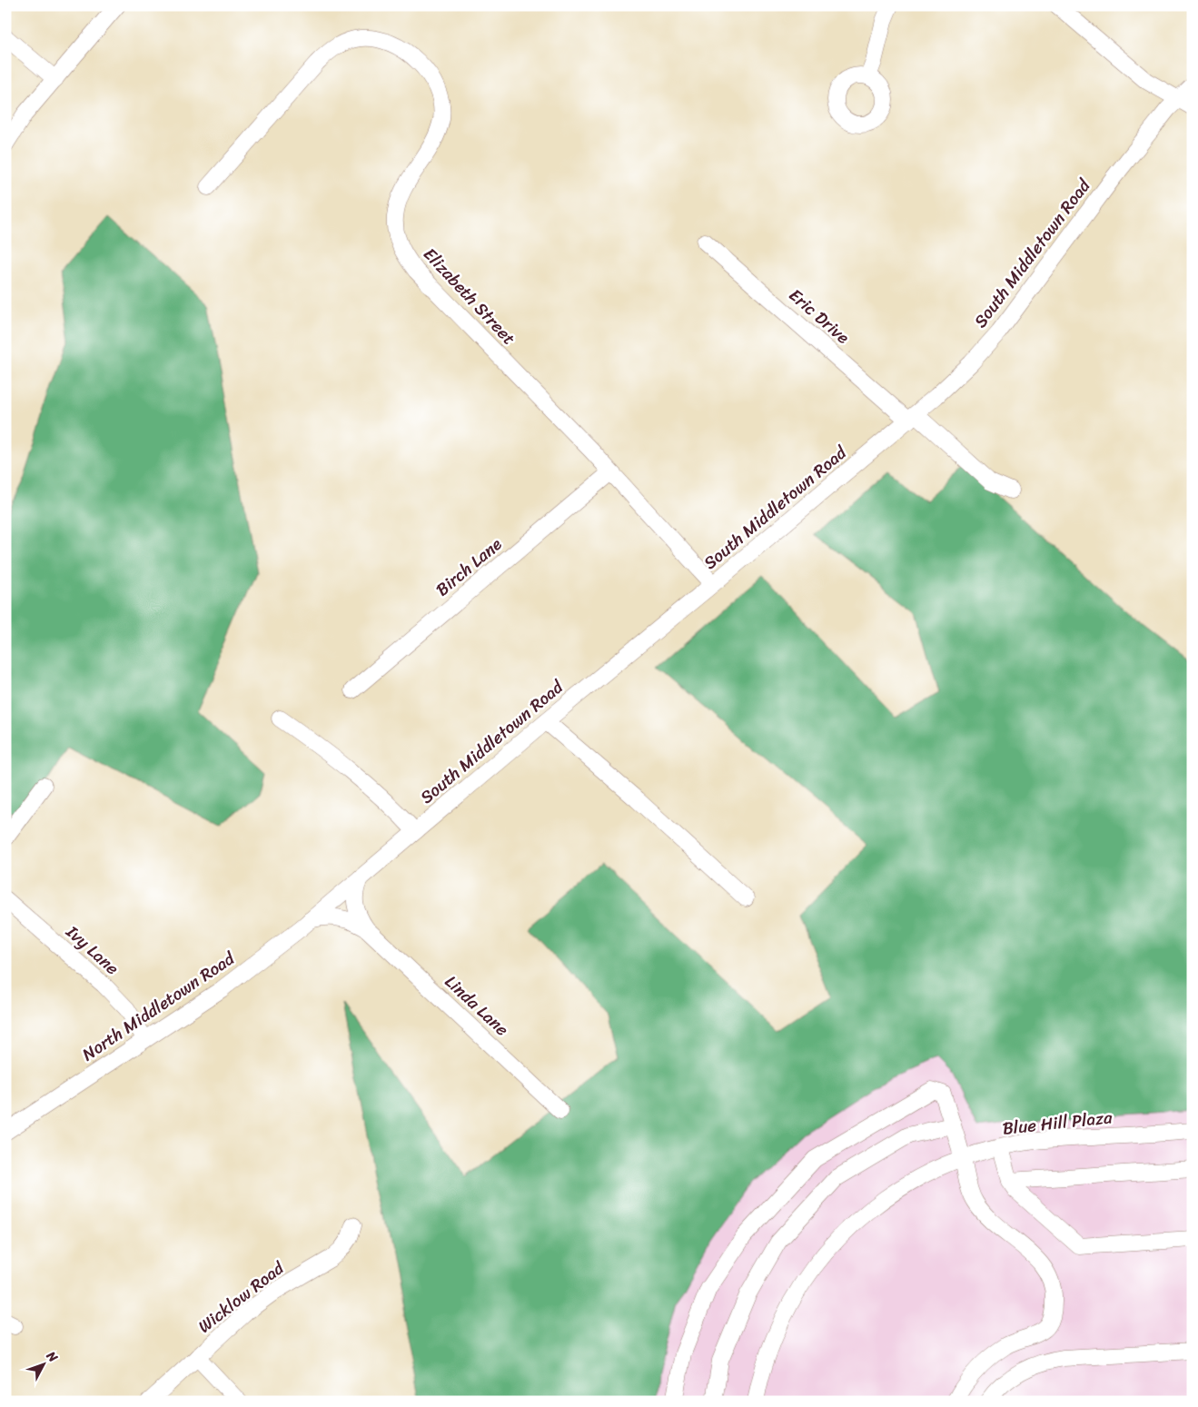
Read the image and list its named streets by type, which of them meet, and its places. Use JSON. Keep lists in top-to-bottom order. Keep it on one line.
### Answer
{"streets":{"street":["South Middletown Road","Elizabeth Street","Eric Drive","Birch Lane","Ivy Lane","Linda Lane","North Middletown Road","Blue Hill Plaza","Wicklow Road"]},"crossings":[["South Middletown Road","Elizabeth Street"],["South Middletown Road","Eric Drive"],["South Middletown Road","Linda Lane"],["South Middletown Road","North Middletown Road"],["Elizabeth Street","Birch Lane"],["Ivy Lane","North Middletown Road"],["Linda Lane","North Middletown Road"]],"north":"top right"}
